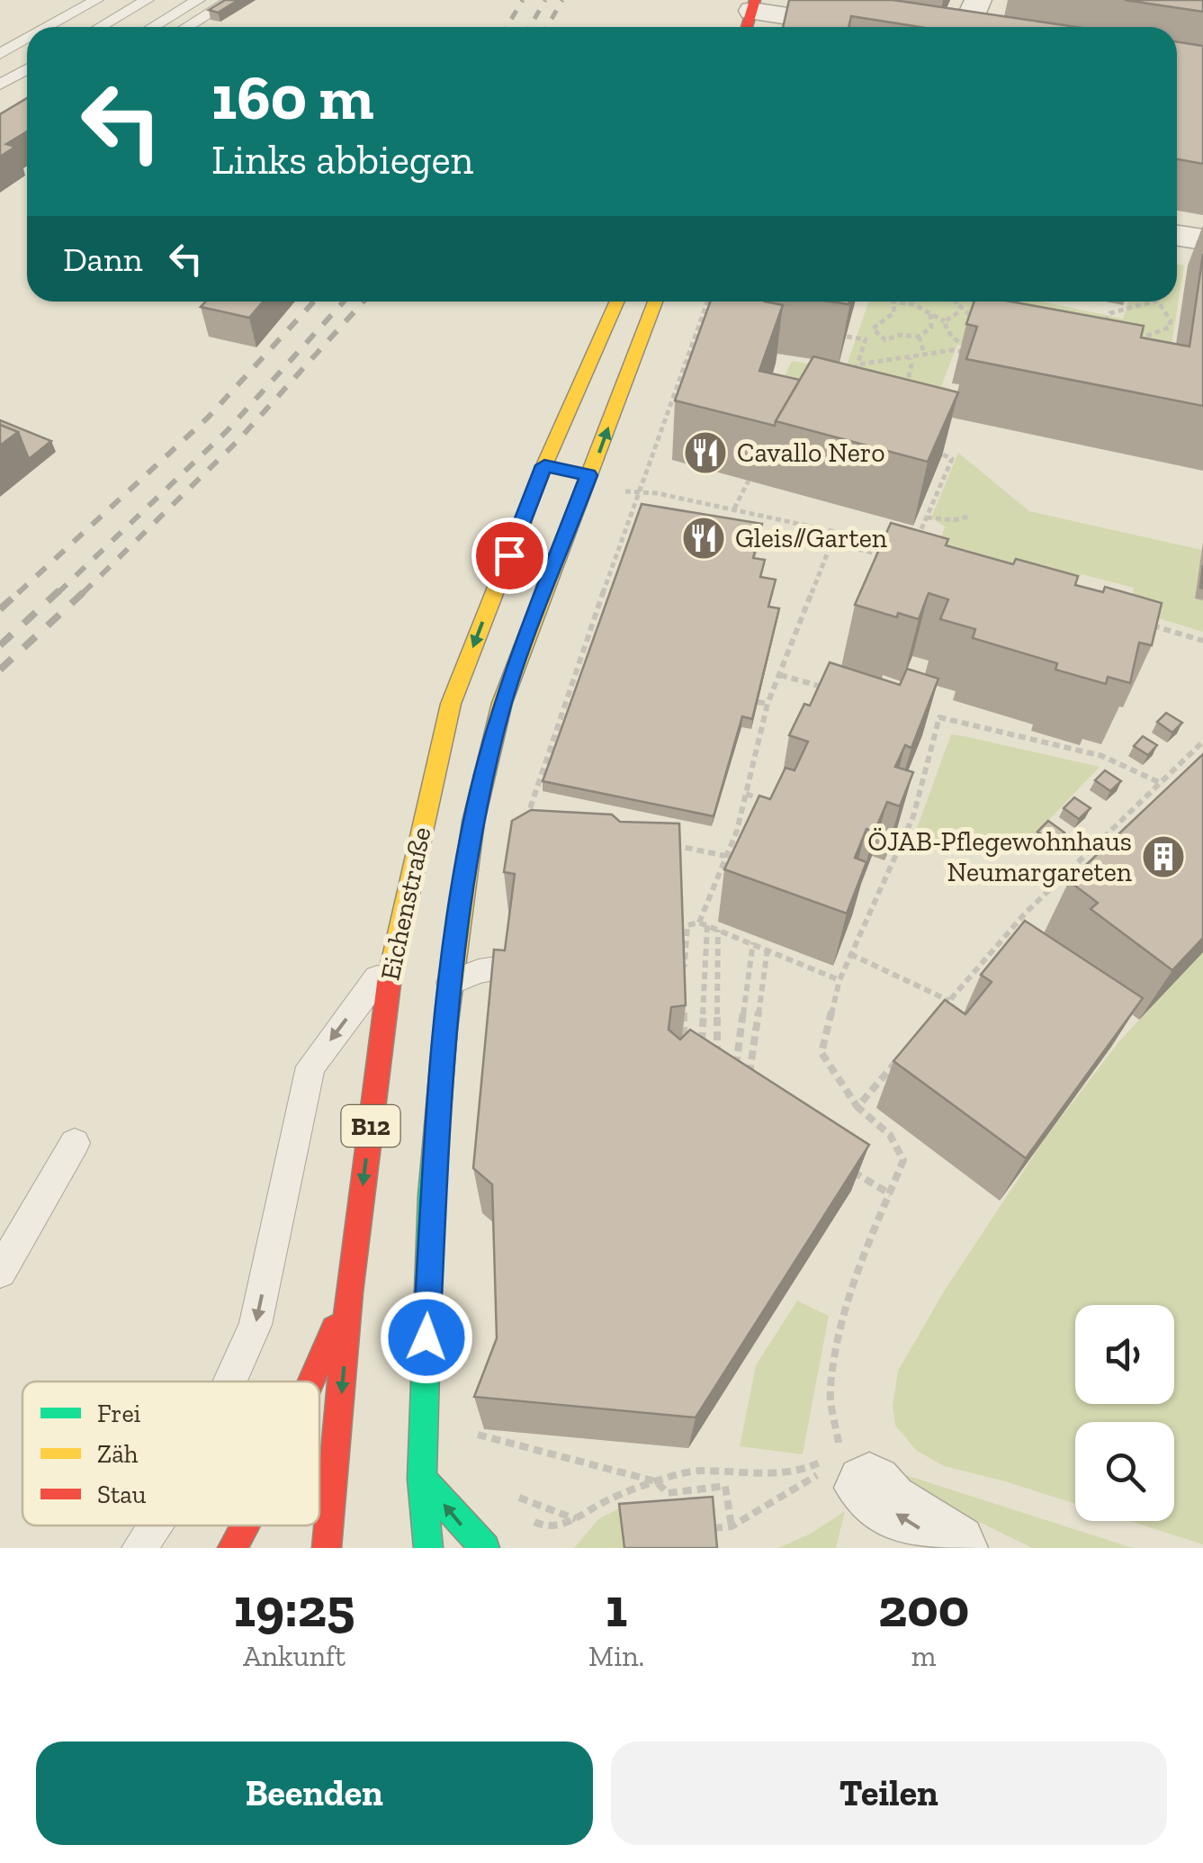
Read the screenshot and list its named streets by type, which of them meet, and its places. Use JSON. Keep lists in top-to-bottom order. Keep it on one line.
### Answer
{"streets":{"main road":["Eichenstraße","B12"]},"places":{"restaurant":["Cavallo Nero","Gleis//Garten"],"building":["ÖJAB-Pflegewohnhaus Neumargareten"]},"legend":["Frei","Zäh","Stau"],"page":{"turn":["160 m","Links abbiegen"],"then":"Dann","eta":["19:25","Ankunft","1","Min.","200","m"],"buttons":["Beenden","Teilen"]}}
